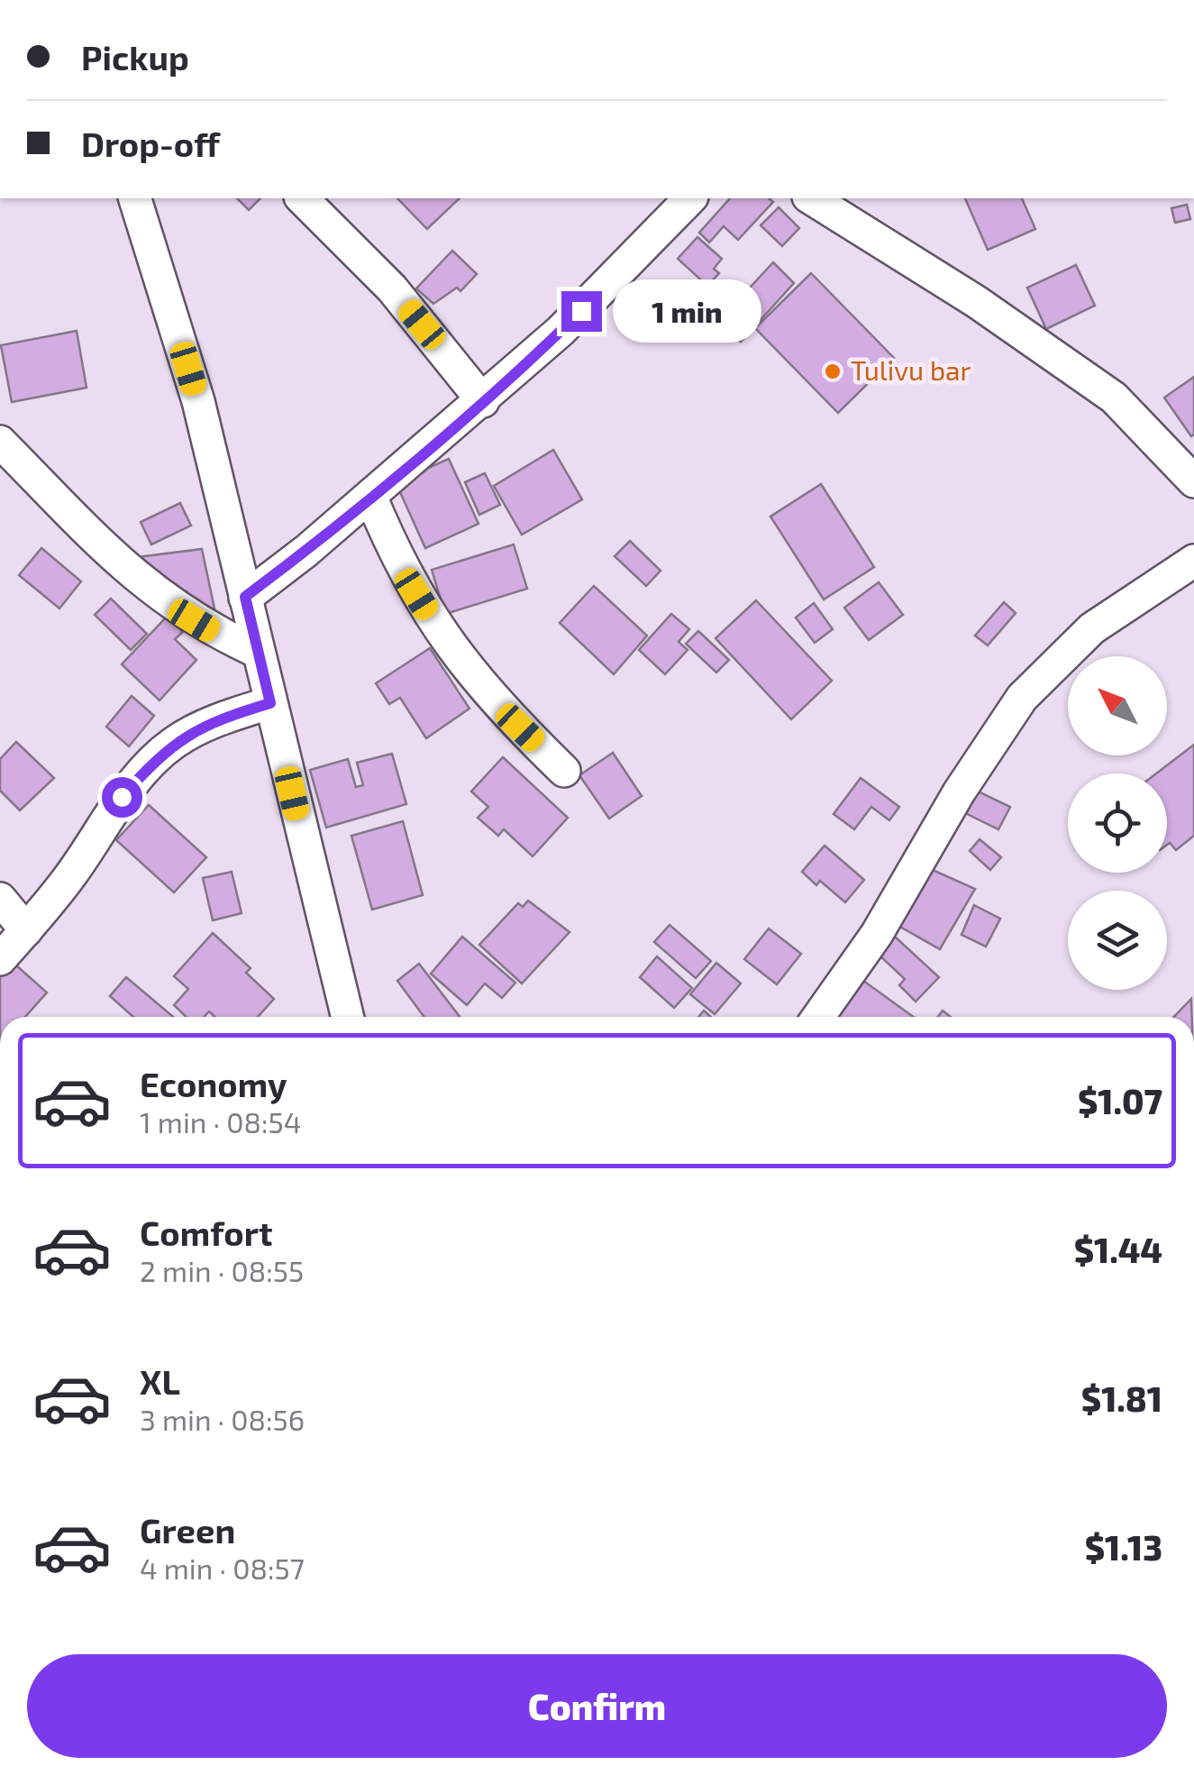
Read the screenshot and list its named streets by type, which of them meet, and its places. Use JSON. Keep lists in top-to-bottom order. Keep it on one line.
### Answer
{"places":["Tulivu bar"],"north":"top left","page":{"banner":["Pickup","Drop-off"],"bubble":"1 min","list":[{"name":"Economy","note":"1 min · 08:54","value":"$1.07"},{"name":"Comfort","note":"2 min · 08:55","value":"$1.44"},{"name":"XL","note":"3 min · 08:56","value":"$1.81"},{"name":"Green","note":"4 min · 08:57","value":"$1.13"}],"buttons":"Confirm"}}
